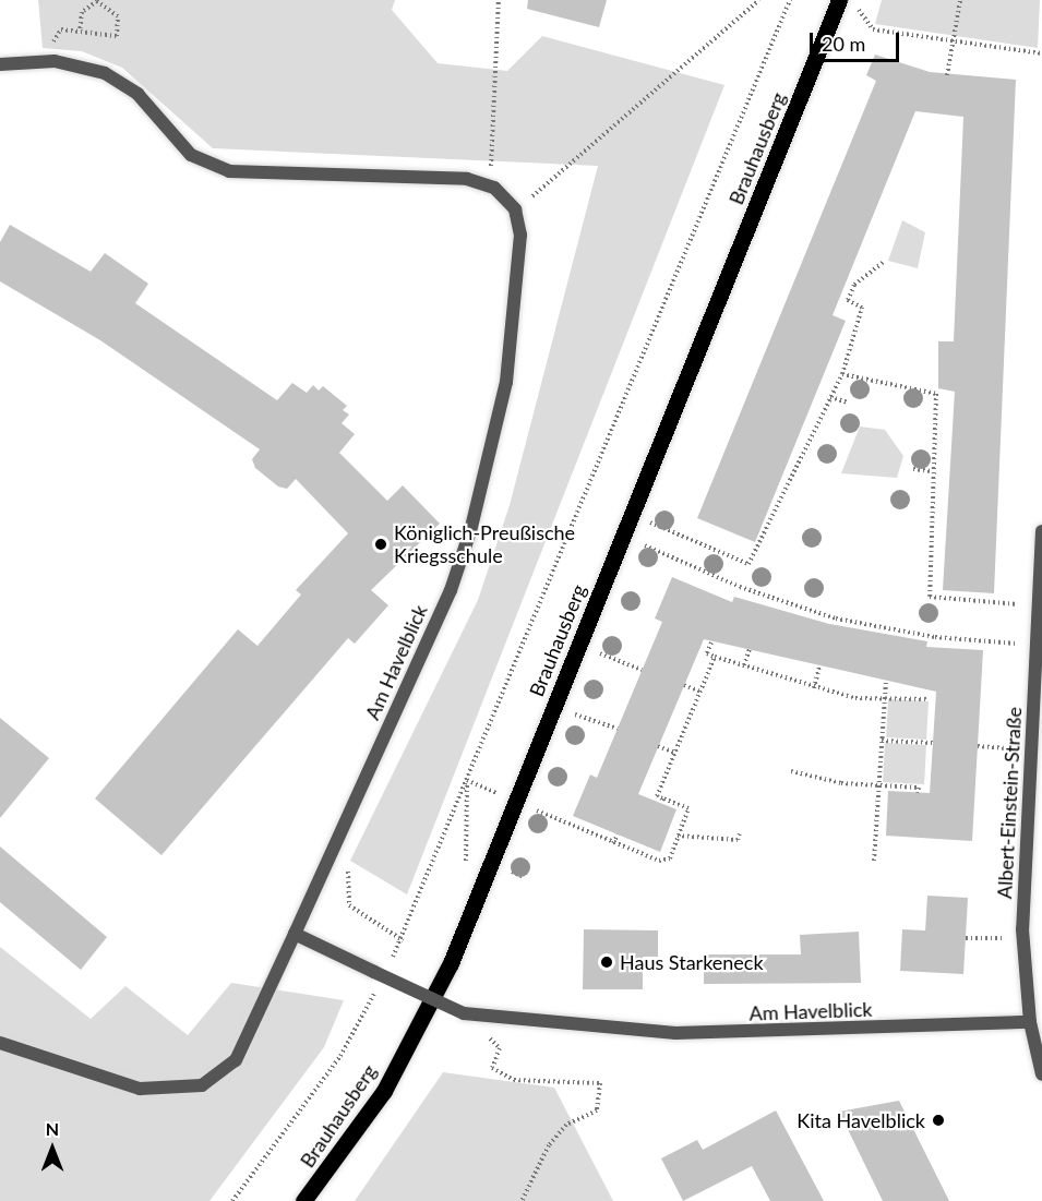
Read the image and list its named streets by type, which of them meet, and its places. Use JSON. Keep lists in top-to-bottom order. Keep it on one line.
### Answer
{"streets":{"main road":["Brauhausberg"],"street":["Am Havelblick","Albert-Einstein-Straße"]},"crossings":[["Am Havelblick","Albert-Einstein-Straße"]],"places":["Königlich-Preußische Kriegsschule","Haus Starkeneck","Kita Havelblick"],"scale_bar":"20 m","north":"top"}
